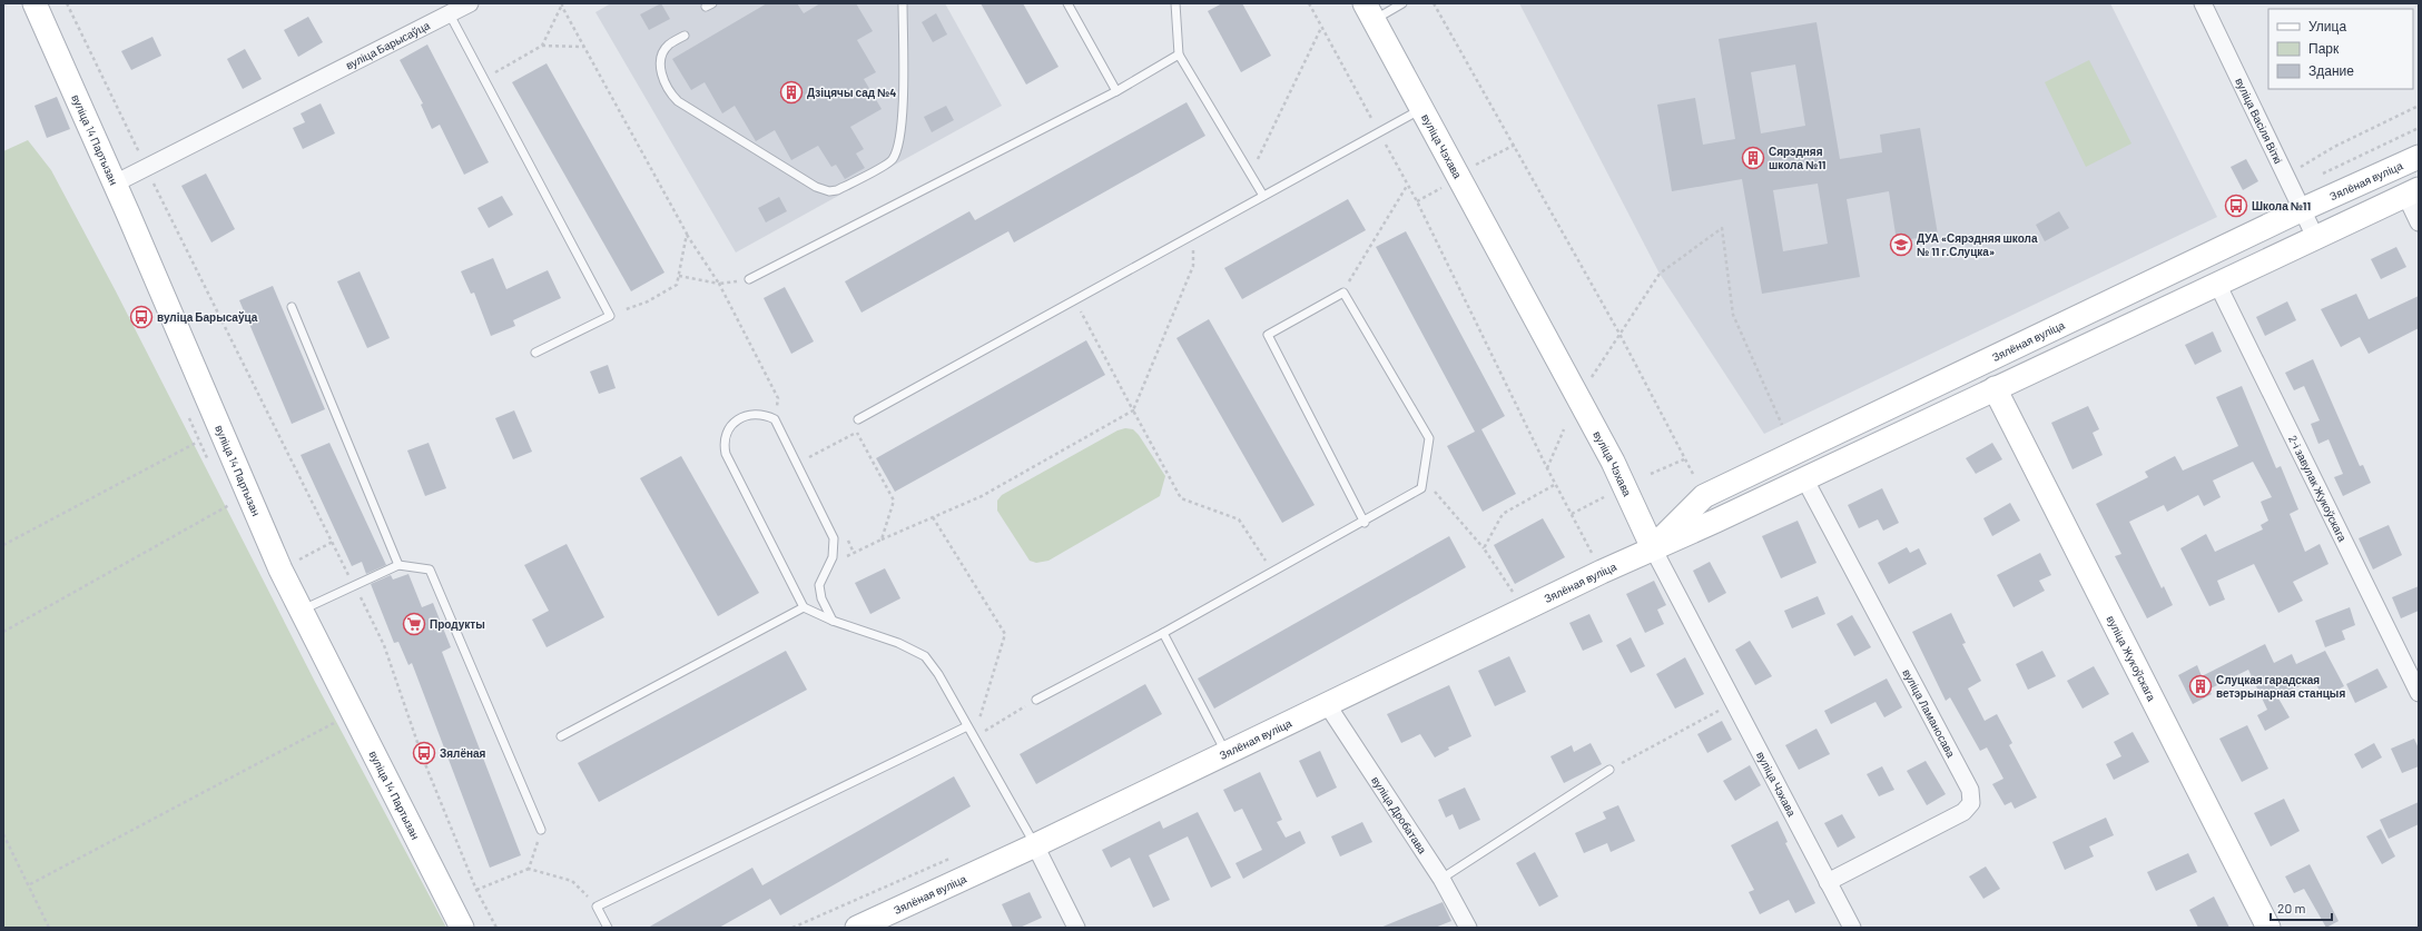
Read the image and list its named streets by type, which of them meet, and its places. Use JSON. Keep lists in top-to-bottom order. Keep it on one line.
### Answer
{"streets":{"main road":["вуліца 14 Партызан","вуліца Чэхава","Зялёная вуліца","вуліца Жукоўскага"],"street":["вуліца Барысаўца","вуліца Васіля Віткі","2-і завулак Жукоўскага","вуліца Ламаносава","вуліца Дробатава"]},"crossings":[["вуліца Барысаўца","вуліца 14 Партызан"],["вуліца Васіля Віткі","Зялёная вуліца"],["вуліца Чэхава","Зялёная вуліца"],["вуліца Чэхава","вуліца Ламаносава"],["Зялёная вуліца","2-і завулак Жукоўскага"],["Зялёная вуліца","вуліца Жукоўскага"],["Зялёная вуліца","вуліца Ламаносава"],["Зялёная вуліца","вуліца Дробатава"]],"places":{"building":["Дзіцячы сад №4","Сярэдняя школа №11","Слуцкая гарадская ветэрынарная станцыя"],"bus stop":["Школа №11","вуліца Барысаўца","Зялёная"],"school or university":["ДУА «Сярэдняя школа № 11 г.Слуцка»"],"supermarket":["Продукты"]},"legend":["Улица","Парк","Здание"],"scale_bar":"20 m"}
